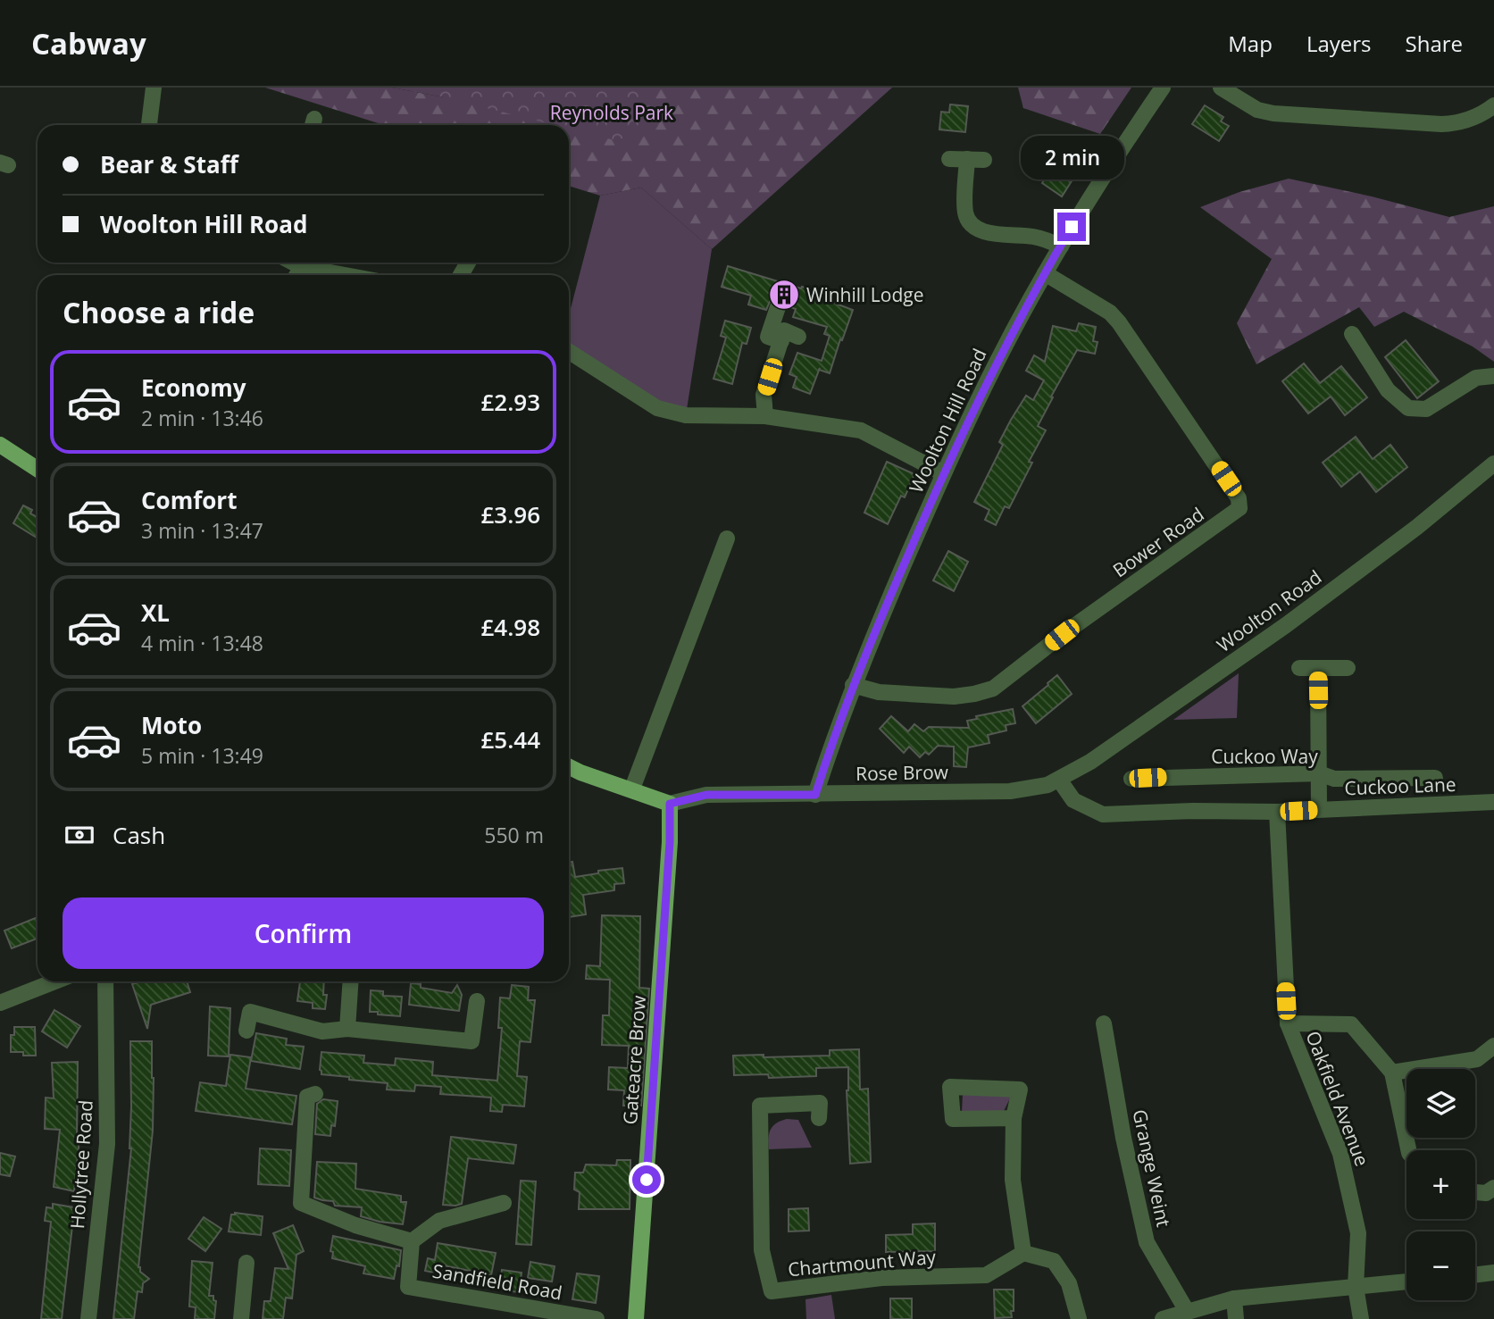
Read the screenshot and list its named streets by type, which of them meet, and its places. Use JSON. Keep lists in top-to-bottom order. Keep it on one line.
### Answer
{"streets":{"main road":["Gateacre Brow"],"street":["Woolton Hill Road","Bower Road","Woolton Road","Cuckoo Way","Rose Brow","Cuckoo Lane","Oakfield Avenue","Hollytree Road","Grange Weint","Chartmount Way","Sandfield Road"]},"crossings":[["Woolton Hill Road","Bower Road"],["Woolton Hill Road","Rose Brow"],["Woolton Road","Rose Brow"],["Woolton Road","Cuckoo Lane"],["Rose Brow","Cuckoo Lane"],["Rose Brow","Gateacre Brow"],["Cuckoo Lane","Oakfield Avenue"]],"parks":["Reynolds Park"],"places":{"building":["Winhill Lodge"]},"page":{"header":"Cabway","nav":["Map","Layers","Share"],"banner":["Bear & Staff","Woolton Hill Road"],"bubble":"2 min","heading":"Choose a ride","list":[{"name":"Economy","note":"2 min · 13:46","value":"£2.93"},{"name":"Comfort","note":"3 min · 13:47","value":"£3.96"},{"name":"XL","note":"4 min · 13:48","value":"£4.98"},{"name":"Moto","note":"5 min · 13:49","value":"£5.44"}],"pay":["Cash","550 m"],"buttons":"Confirm","map_buttons":["+","−"]}}
